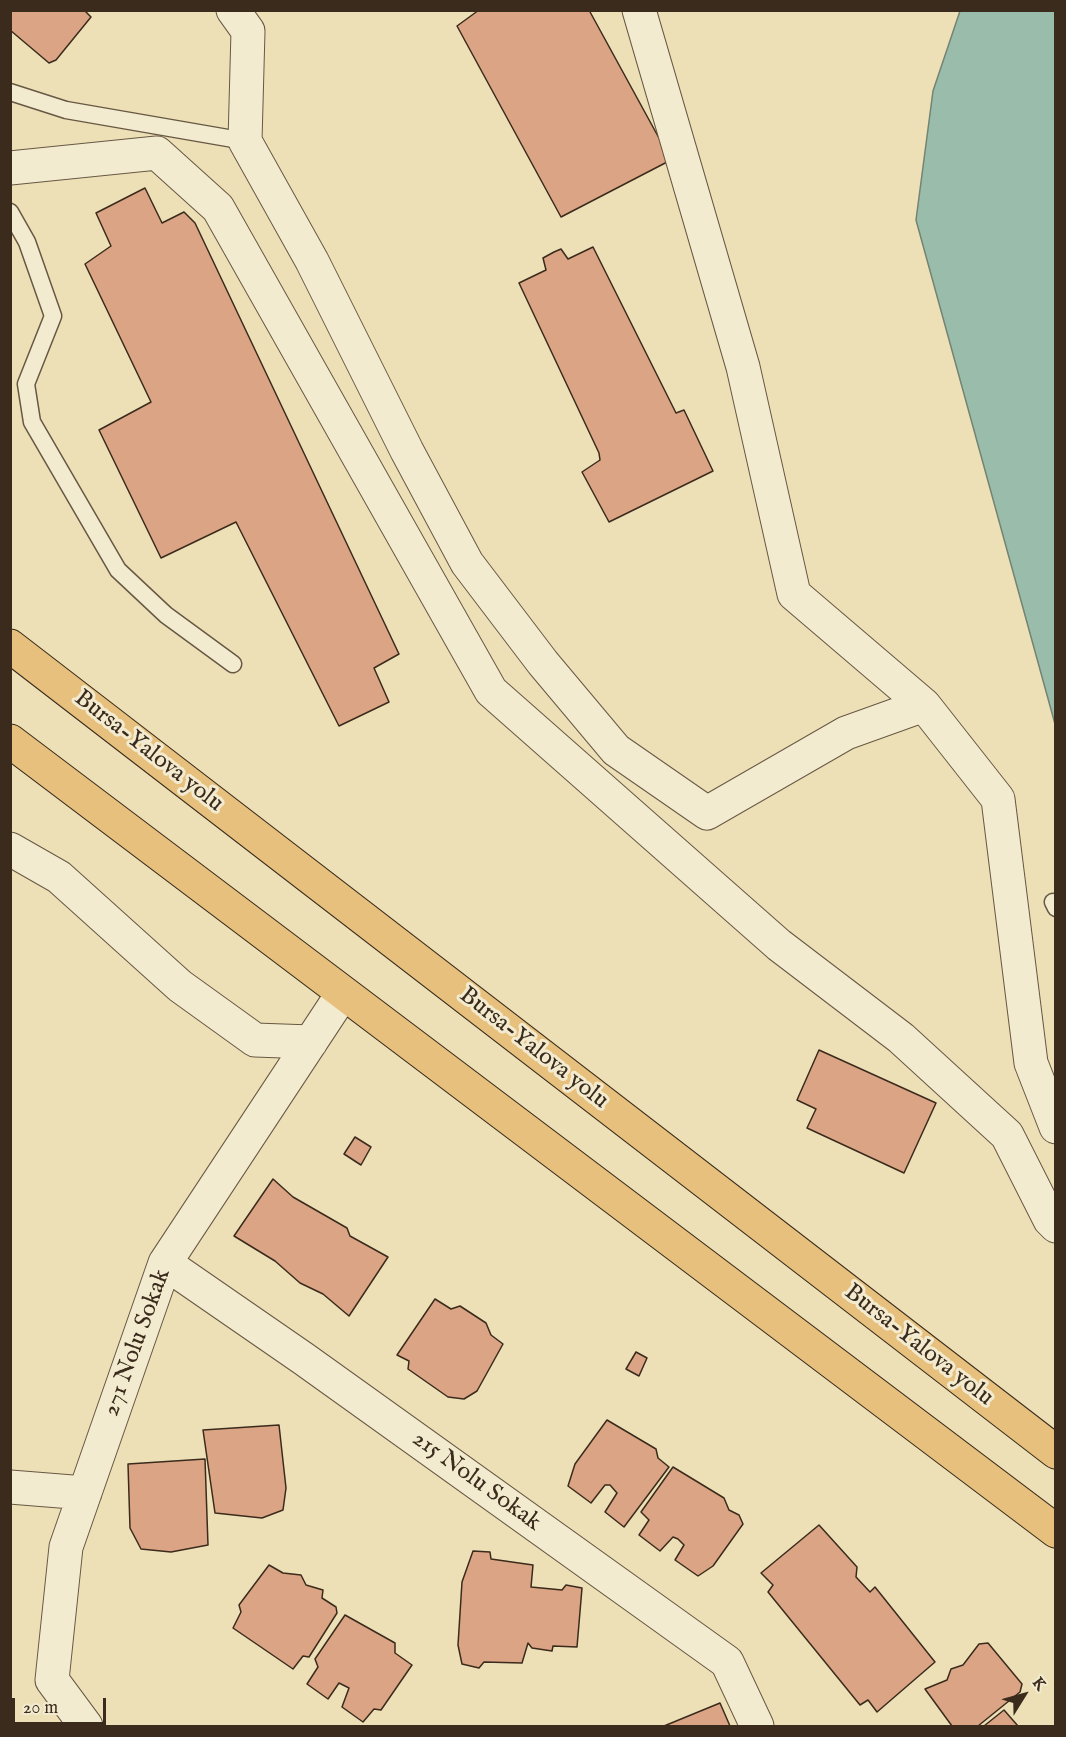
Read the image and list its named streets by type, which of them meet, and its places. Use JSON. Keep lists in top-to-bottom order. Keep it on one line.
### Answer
{"streets":{"highway":["Bursa-Yalova yolu"],"street":["271 Nolu Sokak","215 Nolu Sokak"]},"crossings":[["271 Nolu Sokak","215 Nolu Sokak"]],"scale_bar":"20 m","north":"top right"}
